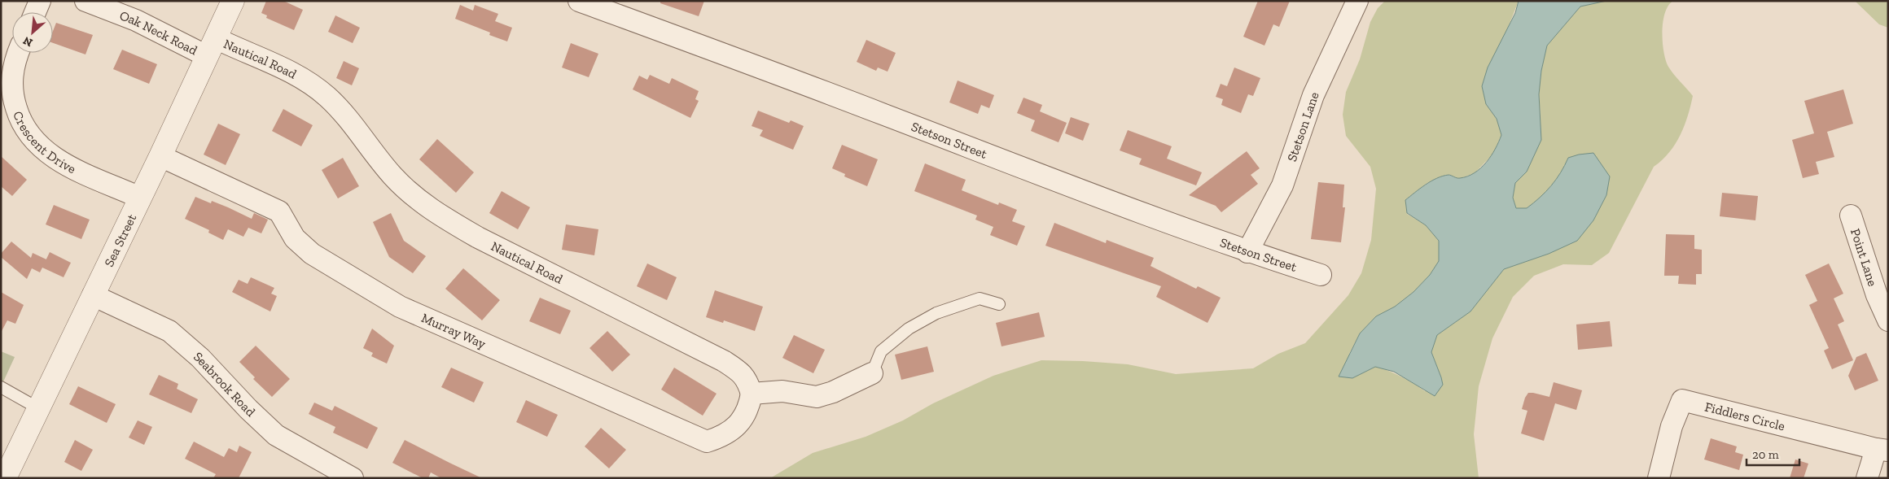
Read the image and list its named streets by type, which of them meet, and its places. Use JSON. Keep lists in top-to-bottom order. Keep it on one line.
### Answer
{"streets":{"street":["Oak Neck Road","Nautical Road","Stetson Lane","Crescent Drive","Stetson Street","Sea Street","Point Lane","Murray Way","Seabrook Road","Fiddlers Circle"]},"crossings":[["Oak Neck Road","Nautical Road"],["Oak Neck Road","Sea Street"],["Nautical Road","Sea Street"],["Nautical Road","Murray Way"],["Stetson Lane","Stetson Street"],["Crescent Drive","Sea Street"],["Sea Street","Murray Way"],["Sea Street","Seabrook Road"]],"scale_bar":"20 m","north":"bottom left"}
